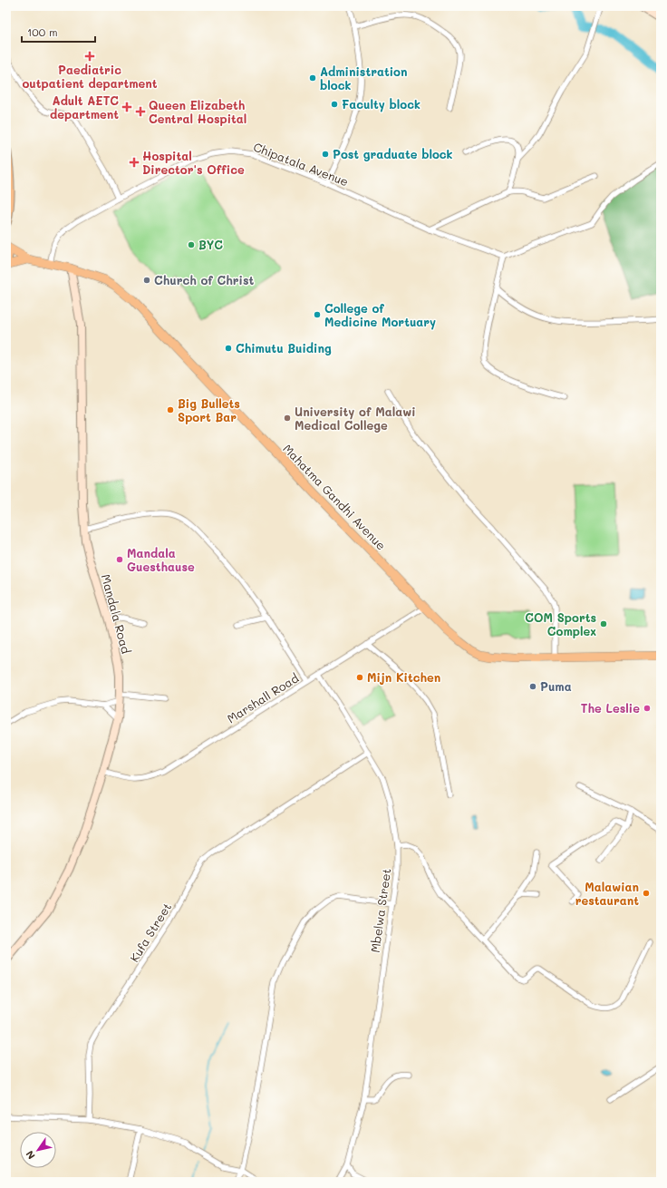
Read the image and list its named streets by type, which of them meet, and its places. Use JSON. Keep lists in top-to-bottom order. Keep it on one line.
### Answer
{"streets":{"main road":["Mahatma Gandhi Avenue"],"street":["Chipatala Avenue","Mandala Road","Marshall Road","Mbelwa Street","Kufa Street"]},"crossings":[["Chipatala Avenue","Mahatma Gandhi Avenue"],["Mahatma Gandhi Avenue","Mandala Road"],["Mahatma Gandhi Avenue","Marshall Road"],["Mandala Road","Marshall Road"],["Marshall Road","Mbelwa Street"],["Mbelwa Street","Kufa Street"]],"places":{"health":["Paediatric outpatient department","Adult AETC department","Queen Elizabeth Central Hospital","Hospital Director's Office"],"other":["Administration block","Faculty block","Post graduate block","BYC","Church of Christ","College of Medicine Mortuary","Chimutu Buiding","Big Bullets Sport Bar","University of Malawi Medical College","Mandala Guesthause","COM Sports Complex","Mijn Kitchen","Puma","The Leslie","Malawian restaurant"]},"scale_bar":"100 m","north":"bottom left"}
